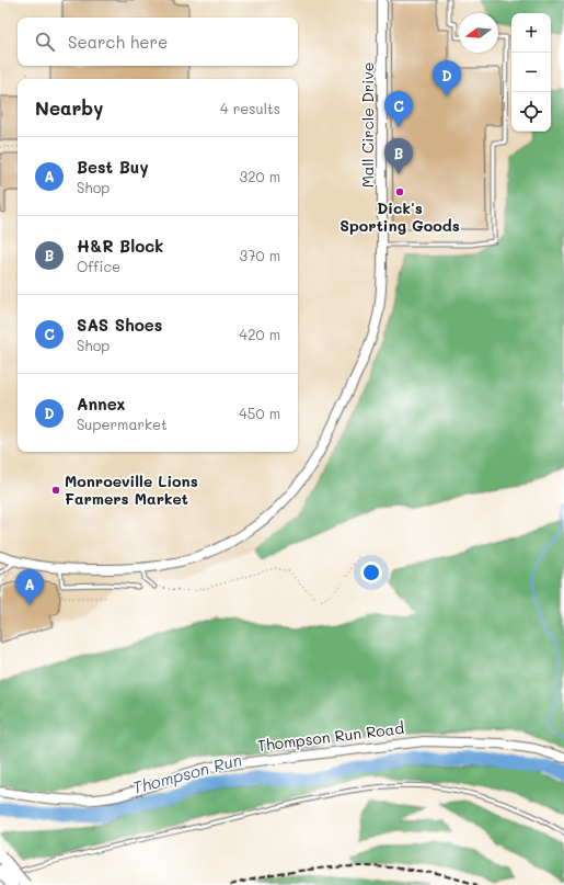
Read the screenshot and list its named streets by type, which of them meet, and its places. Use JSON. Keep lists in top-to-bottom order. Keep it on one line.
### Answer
{"streets":{"street":["Mall Circle Drive","Thompson Run Road"]},"water":["Thompson Run"],"places":["Dick's Sporting Goods","Monroeville Lions Farmers Market"],"north":"left","page":{"map_buttons":["+","−"],"search":"Search here","pins":["D","C","B","A"],"heading":["Nearby","4 results"],"list":[{"mark":"A","name":"Best Buy","note":"Shop","value":"320 m"},{"mark":"B","name":"H&R Block","note":"Office","value":"370 m"},{"mark":"C","name":"SAS Shoes","note":"Shop","value":"420 m"},{"mark":"D","name":"Annex","note":"Supermarket","value":"450 m"}]}}
